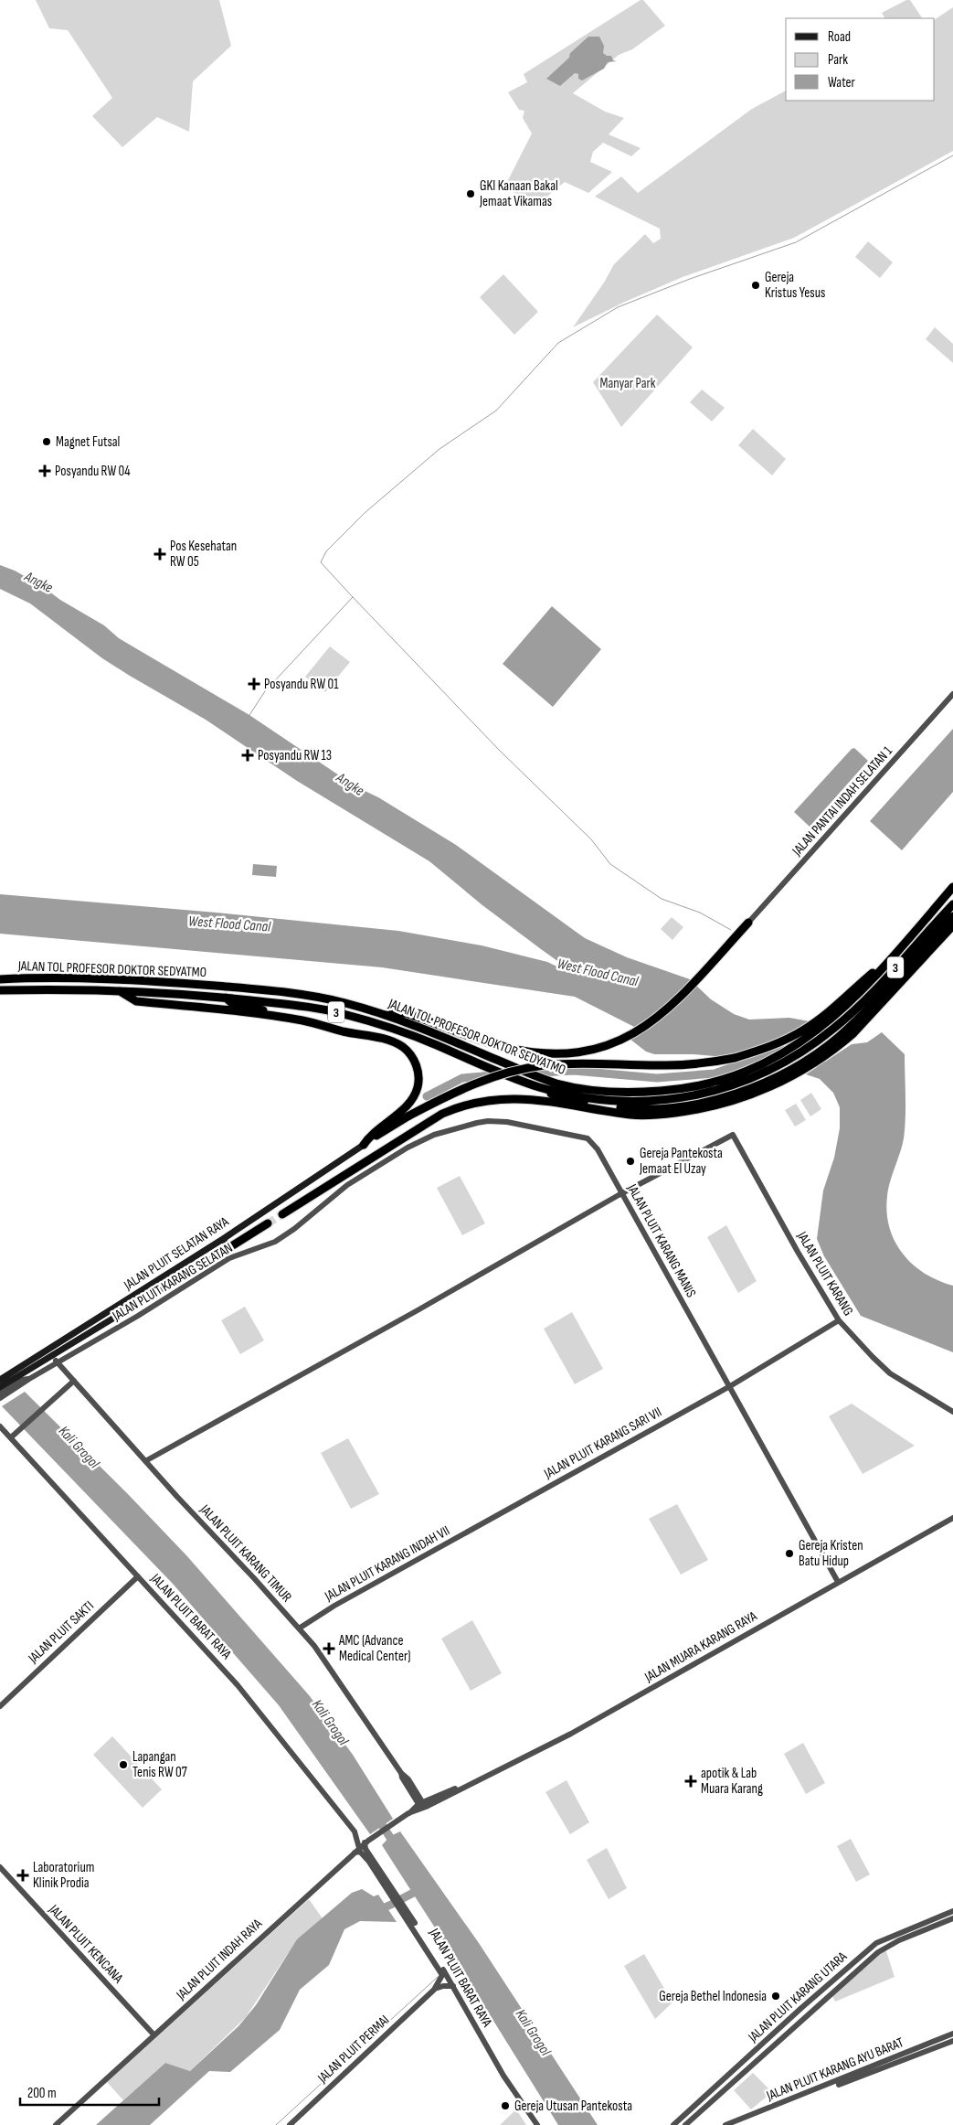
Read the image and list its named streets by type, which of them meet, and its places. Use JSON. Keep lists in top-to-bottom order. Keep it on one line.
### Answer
{"streets":{"highway":["3","JALAN TOL PROFESOR DOKTOR SEDYATMO"],"main road":["JALAN PLUIT SELATAN RAYA"],"street":["JALAN PANTAI INDAH SELATAN 1","JALAN PLUIT KARANG MANIS","JALAN PLUIT KARANG","JALAN PLUIT KARANG SELATAN","JALAN PLUIT KARANG SARI VII","JALAN PLUIT KARANG TIMUR","JALAN PLUIT KARANG INDAH VII","JALAN PLUIT BARAT RAYA","JALAN PLUIT SAKTI","JALAN MUARA KARANG RAYA","JALAN PLUIT KENCANA","JALAN PLUIT INDAH RAYA","JALAN PLUIT KARANG UTARA","JALAN PLUIT PERMAI","JALAN PLUIT KARANG AYU BARAT"]},"crossings":[["3","JALAN TOL PROFESOR DOKTOR SEDYATMO"],["JALAN PLUIT KARANG MANIS","JALAN PLUIT KARANG"],["JALAN PLUIT KARANG MANIS","JALAN PLUIT KARANG SELATAN"],["JALAN PLUIT KARANG MANIS","JALAN PLUIT KARANG SARI VII"],["JALAN PLUIT KARANG MANIS","JALAN MUARA KARANG RAYA"],["JALAN PLUIT SELATAN RAYA","JALAN PLUIT KARANG SELATAN"],["JALAN PLUIT SELATAN RAYA","JALAN PLUIT KARANG TIMUR"],["JALAN PLUIT KARANG","JALAN PLUIT KARANG SARI VII"],["JALAN PLUIT KARANG SELATAN","JALAN PLUIT KARANG TIMUR"],["JALAN PLUIT KARANG SARI VII","JALAN PLUIT KARANG INDAH VII"],["JALAN PLUIT KARANG TIMUR","JALAN PLUIT KARANG INDAH VII"],["JALAN PLUIT KARANG TIMUR","JALAN MUARA KARANG RAYA"],["JALAN PLUIT BARAT RAYA","JALAN PLUIT SAKTI"],["JALAN PLUIT BARAT RAYA","JALAN PLUIT INDAH RAYA"],["JALAN PLUIT BARAT RAYA","JALAN PLUIT PERMAI"],["JALAN MUARA KARANG RAYA","JALAN PLUIT INDAH RAYA"],["JALAN PLUIT KENCANA","JALAN PLUIT INDAH RAYA"]],"water":["Angke","West Flood Canal","Kali Grogol"],"parks":["Manyar Park"],"places":{"other":["GKI Kanaan Bakal Jemaat Vikamas","Gereja Kristus Yesus","Magnet Futsal","Gereja Pantekosta Jemaat El Uzay","Gereja Kristen Batu Hidup","Lapangan Tenis RW 07","Gereja Bethel Indonesia","Gereja Utusan Pantekosta"],"health":["Posyandu RW 04","Pos Kesehatan RW 05","Posyandu RW 01","Posyandu RW 13","AMC (Advance Medical Center)","apotik & Lab Muara Karang","Laboratorium Klinik Prodia"]},"legend":["Road","Park","Water"],"scale_bar":"200 m"}
